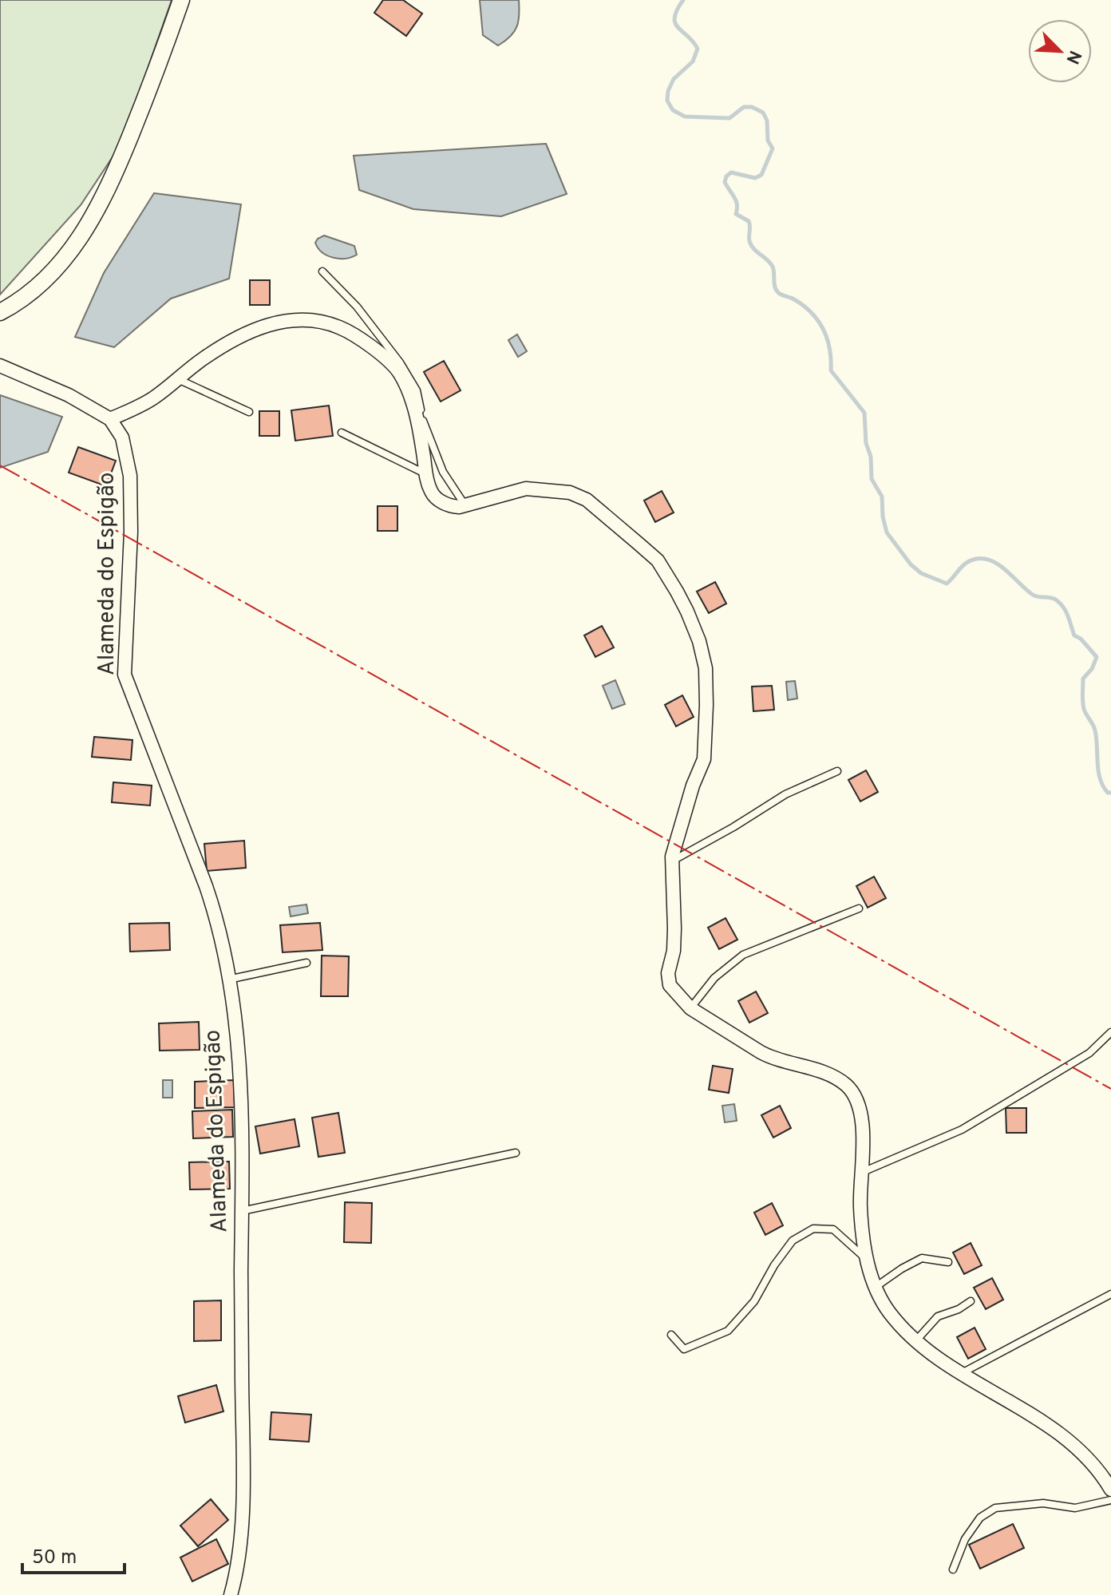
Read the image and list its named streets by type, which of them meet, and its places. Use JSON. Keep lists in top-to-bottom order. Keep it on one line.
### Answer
{"streets":{"street":["Alameda do Espigão"]},"scale_bar":"50 m","north":"bottom right"}
